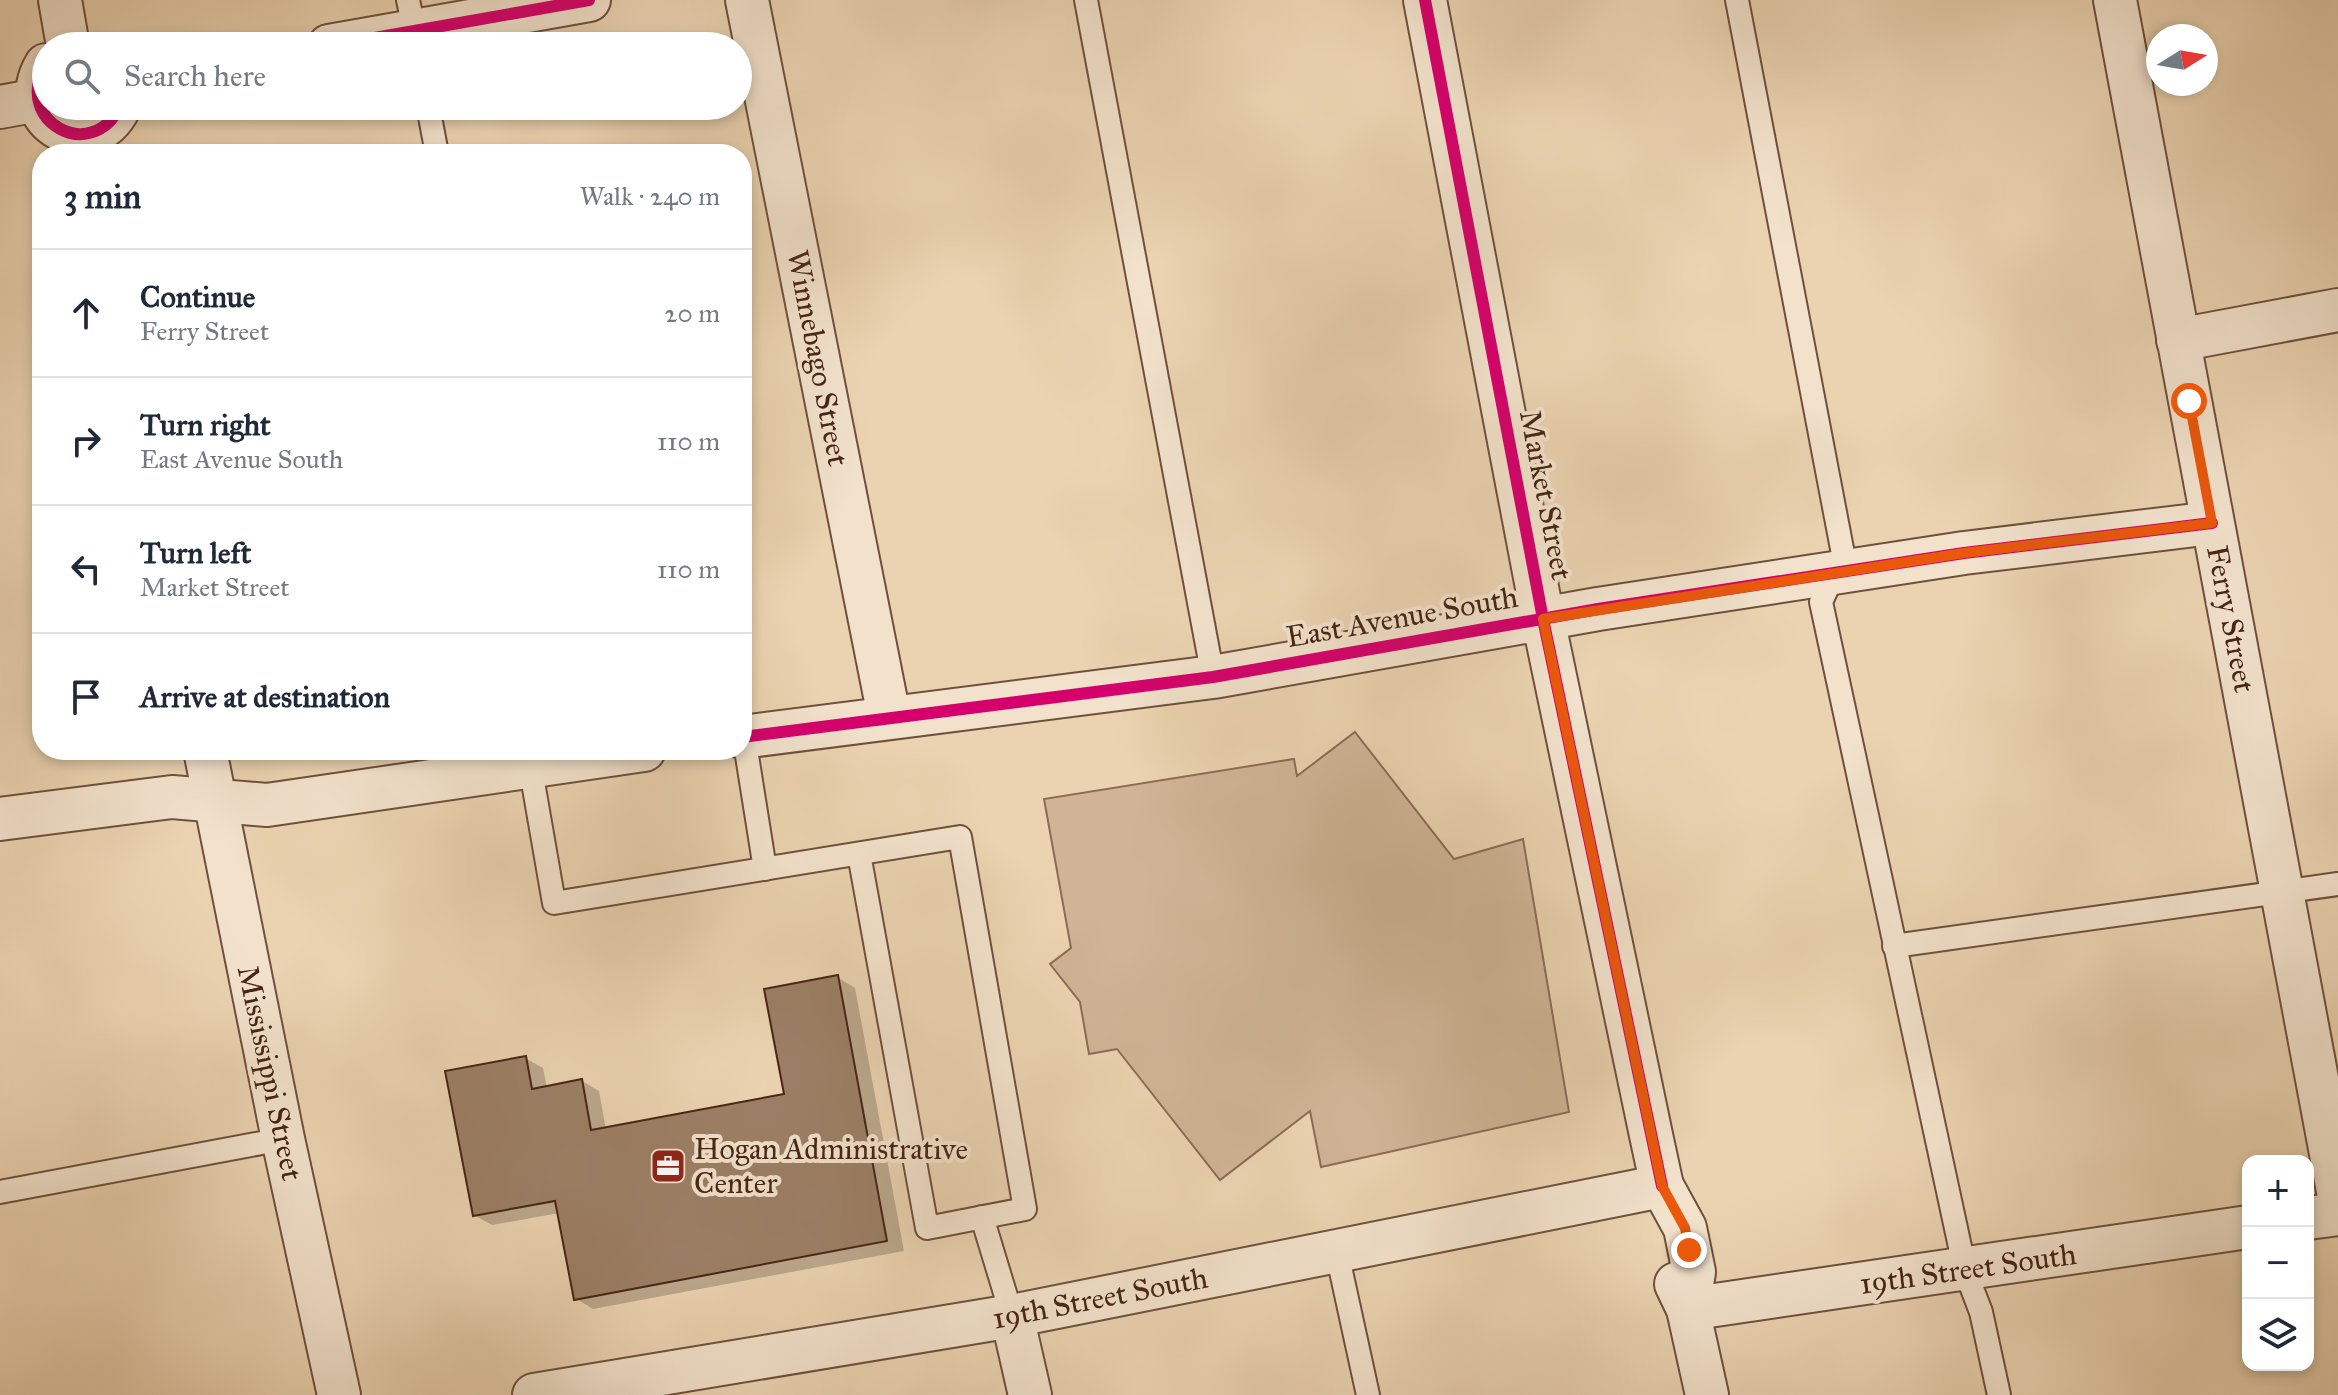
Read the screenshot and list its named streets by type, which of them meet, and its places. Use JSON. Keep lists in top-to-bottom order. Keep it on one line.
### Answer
{"streets":{"street":["Winnebago Street","Market Street","East Avenue South","Ferry Street","Mississippi Street","19th Street South"]},"crossings":[["Winnebago Street","East Avenue South"],["Market Street","East Avenue South"],["Market Street","19th Street South"],["East Avenue South","Ferry Street"]],"places":{"office":["Hogan Administrative Center"]},"north":"right","page":{"search":"Search here","heading":["3 min","Walk · 240 m"],"list":[["Continue","Ferry Street","20 m"],["Turn right","East Avenue South","110 m"],["Turn left","Market Street","110 m"],"Arrive at destination"],"map_buttons":["+","−"]}}
